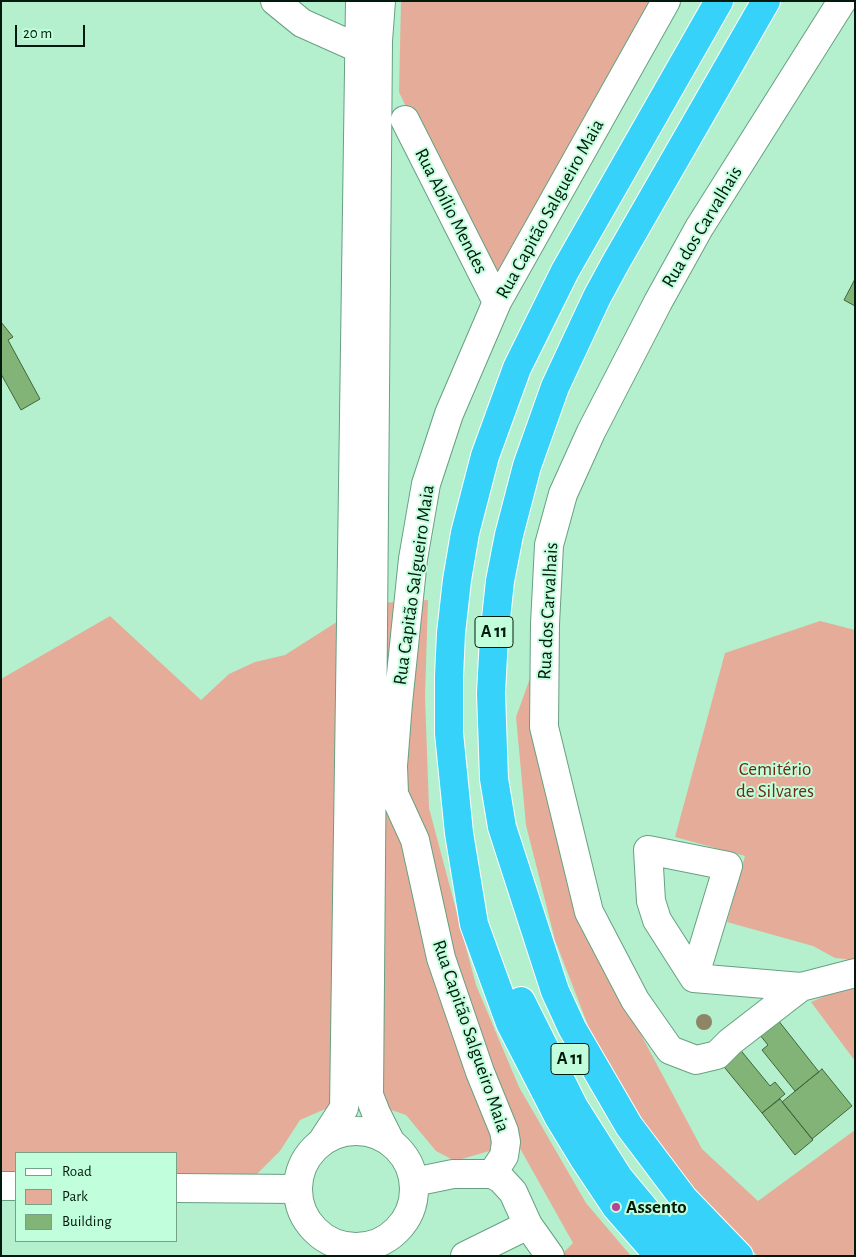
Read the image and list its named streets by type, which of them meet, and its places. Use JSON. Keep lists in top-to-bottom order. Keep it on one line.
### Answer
{"streets":{"highway":["A 11"],"street":["Rua Capitão Salgueiro Maia","Rua Abílio Mendes","Rua dos Carvalhais"]},"crossings":[["Rua Capitão Salgueiro Maia","Rua Abílio Mendes"]],"parks":["Cemitério de Silvares"],"places":["Assento"],"legend":["Road","Park","Building"],"scale_bar":"20 m"}
